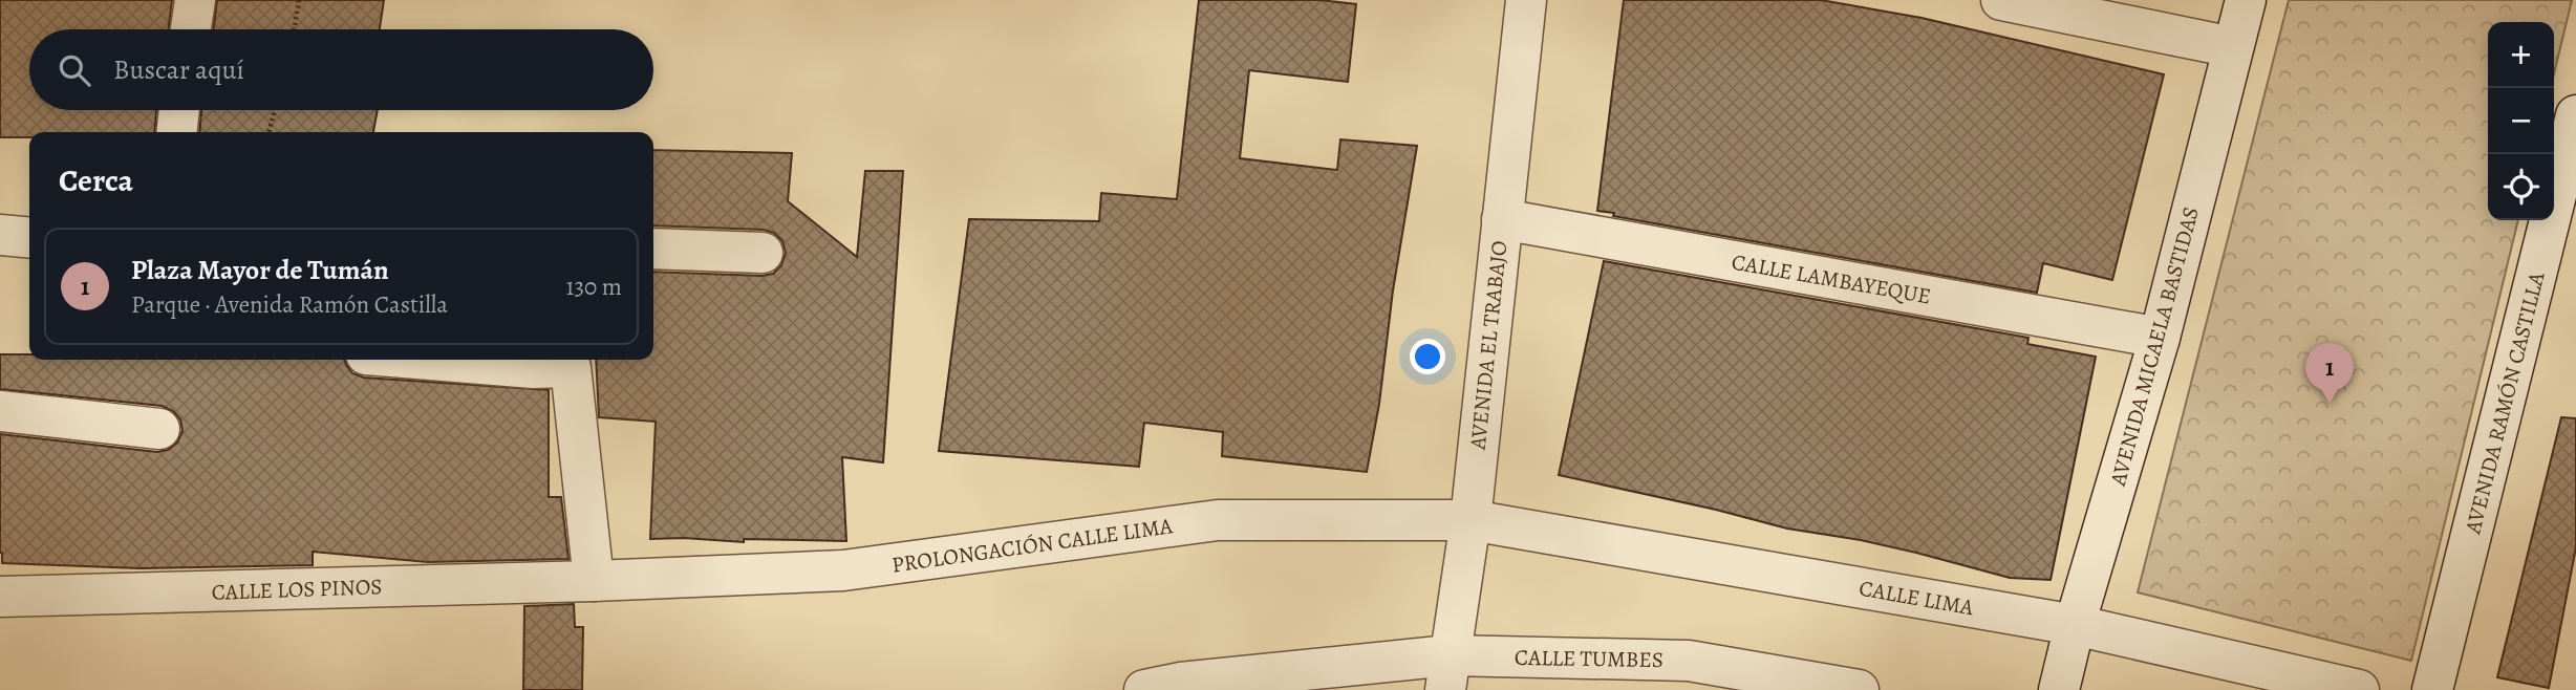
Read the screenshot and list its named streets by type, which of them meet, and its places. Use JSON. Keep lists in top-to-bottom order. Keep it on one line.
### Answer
{"streets":{"street":["CALLE LAMBAYEQUE","AVENIDA EL TRABAJO","AVENIDA MICAELA BASTIDAS","AVENIDA RAMÓN CASTILLA","PROLONGACIÓN CALLE LIMA","CALLE LOS PINOS","CALLE LIMA","CALLE TUMBES"]},"crossings":[["CALLE LAMBAYEQUE","AVENIDA EL TRABAJO"],["CALLE LAMBAYEQUE","AVENIDA MICAELA BASTIDAS"],["AVENIDA EL TRABAJO","PROLONGACIÓN CALLE LIMA"],["AVENIDA EL TRABAJO","CALLE LIMA"],["AVENIDA EL TRABAJO","CALLE TUMBES"],["AVENIDA MICAELA BASTIDAS","CALLE LIMA"],["PROLONGACIÓN CALLE LIMA","CALLE LOS PINOS"],["PROLONGACIÓN CALLE LIMA","CALLE LIMA"]],"page":{"map_buttons":["+","−"],"search":"Buscar aquí","heading":"Cerca","list":[{"mark":"1","name":"Plaza Mayor de Tumán","note":"Parque · Avenida Ramón Castilla","value":"130 m"}],"pins":"1"}}
